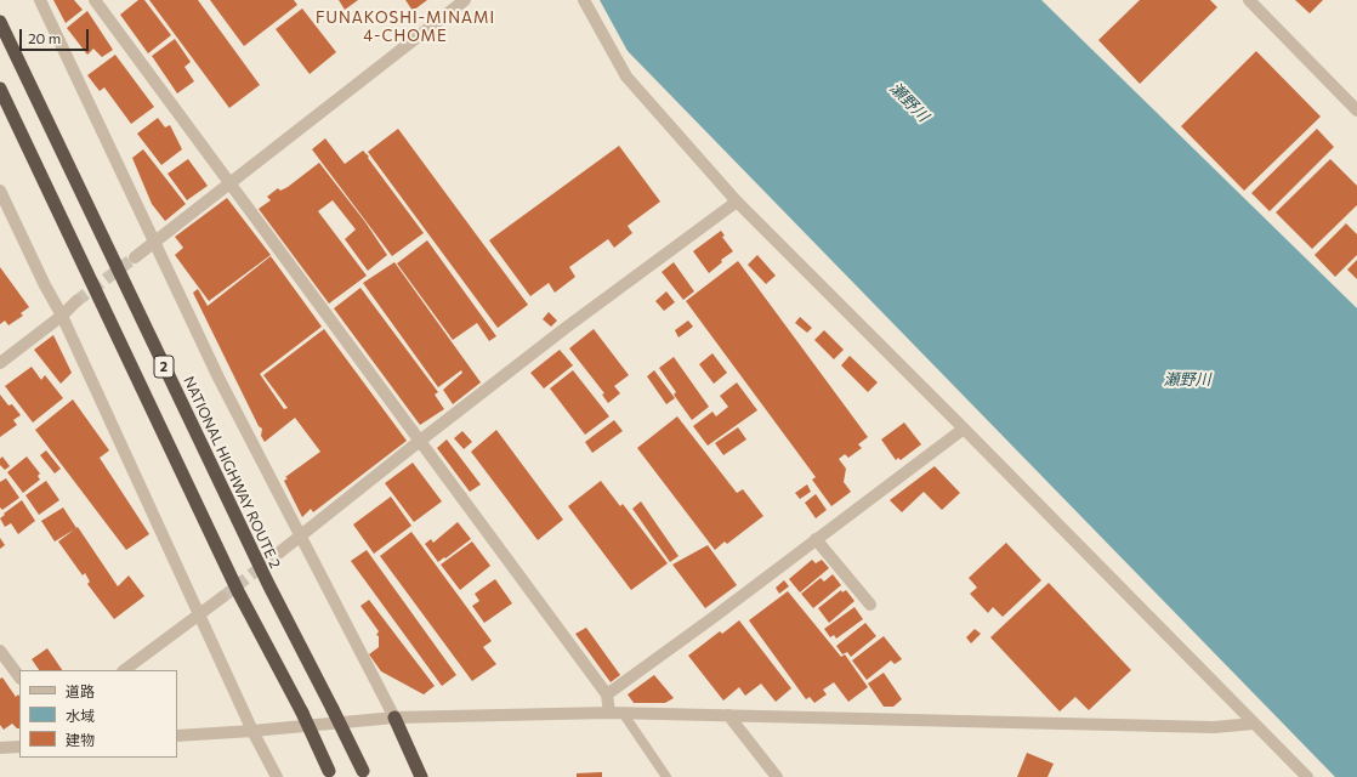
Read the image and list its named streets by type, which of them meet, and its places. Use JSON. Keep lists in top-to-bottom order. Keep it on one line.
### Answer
{"streets":{"highway":["2","NATIONAL HIGHWAY ROUTE 2"]},"districts":["FUNAKOSHI-MINAMI 4-CHOME"],"water":["瀬野川"],"legend":["道路","水域","建物"],"scale_bar":"20 m"}
